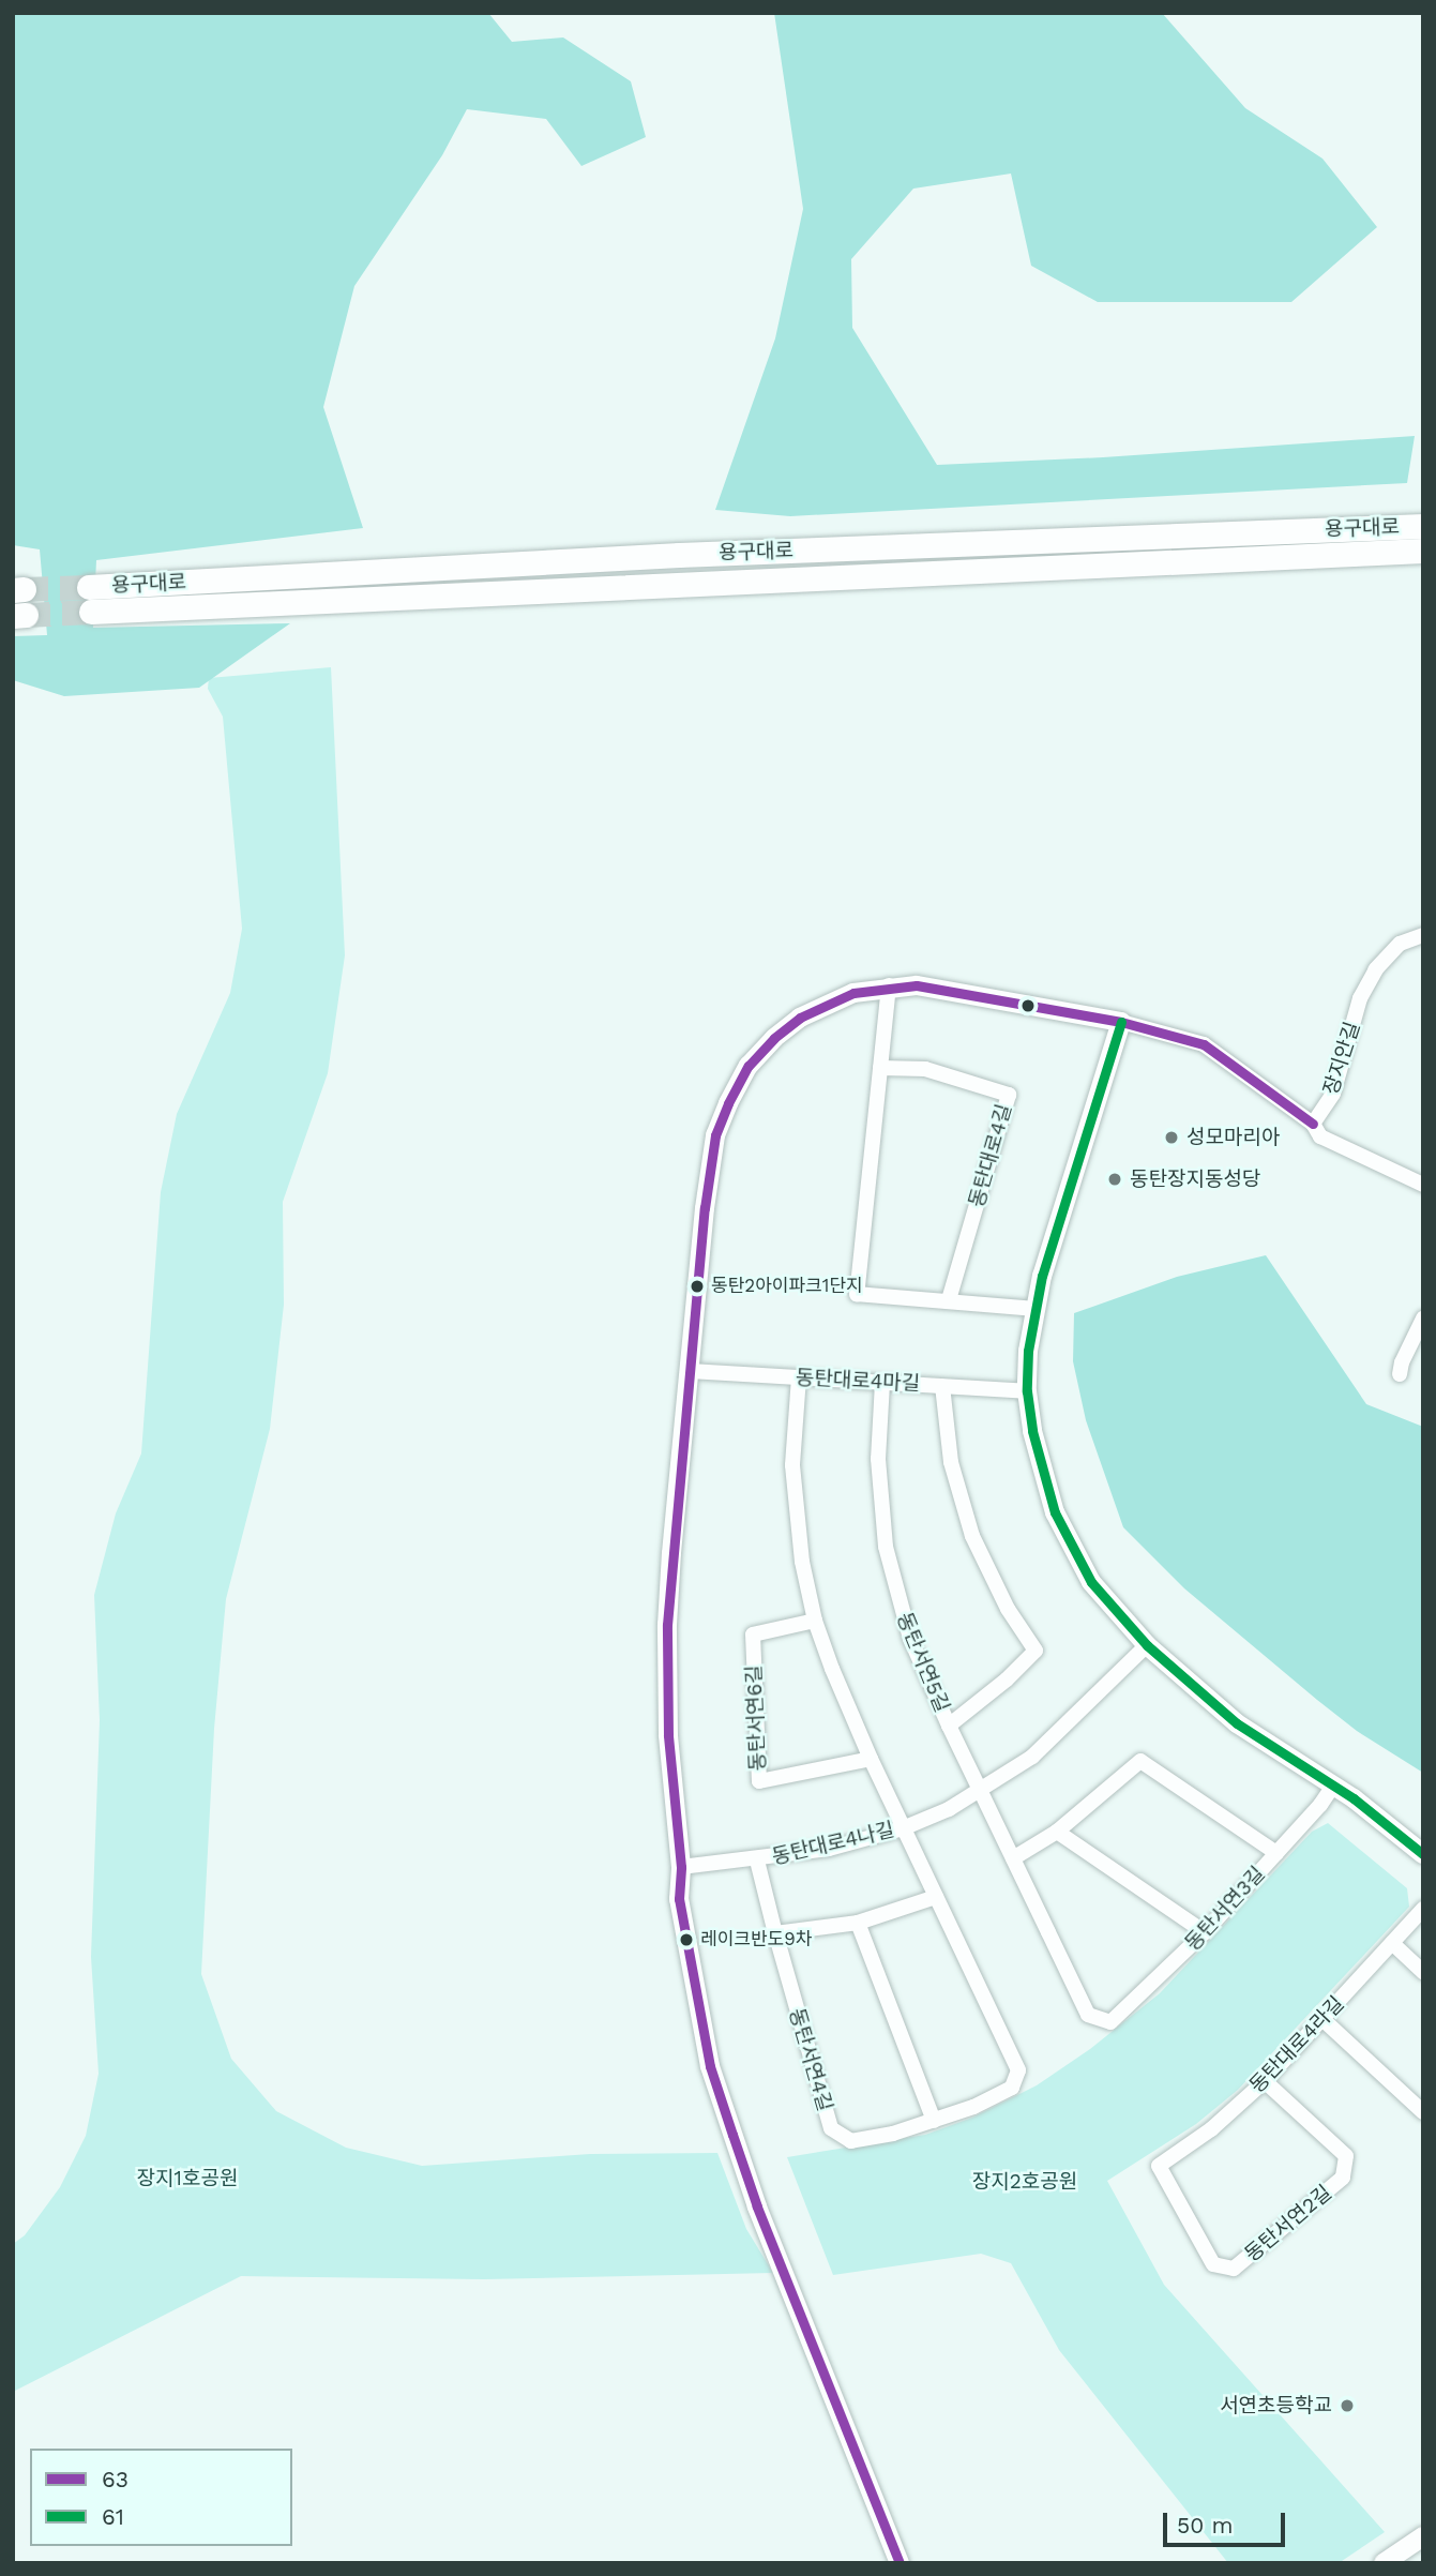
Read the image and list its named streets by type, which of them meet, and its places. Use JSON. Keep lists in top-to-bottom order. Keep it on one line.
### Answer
{"streets":{"highway":["용구대로"],"street":["장지안길","동탄대로4길","동탄대로4마길","동탄서연5길","동탄서연6길","동탄대로4나길","동탄서연3길","동탄대로4라길","동탄서연4길","동탄서연2길"]},"crossings":[["동탄대로4마길","동탄서연5길"],["동탄서연5길","동탄서연3길"],["동탄서연6길","동탄서연4길"],["동탄대로4나길","동탄서연3길"],["동탄대로4나길","동탄서연4길"],["동탄대로4라길","동탄서연2길"]],"parks":["장지1호공원","장지2호공원"],"places":["성모마리아","동탄장지동성당","동탄2아이파크1단지","레이크반도9차","서연초등학교"],"lines":["transit line 63","transit line 61"],"legend":["63","61"],"scale_bar":"50 m"}
